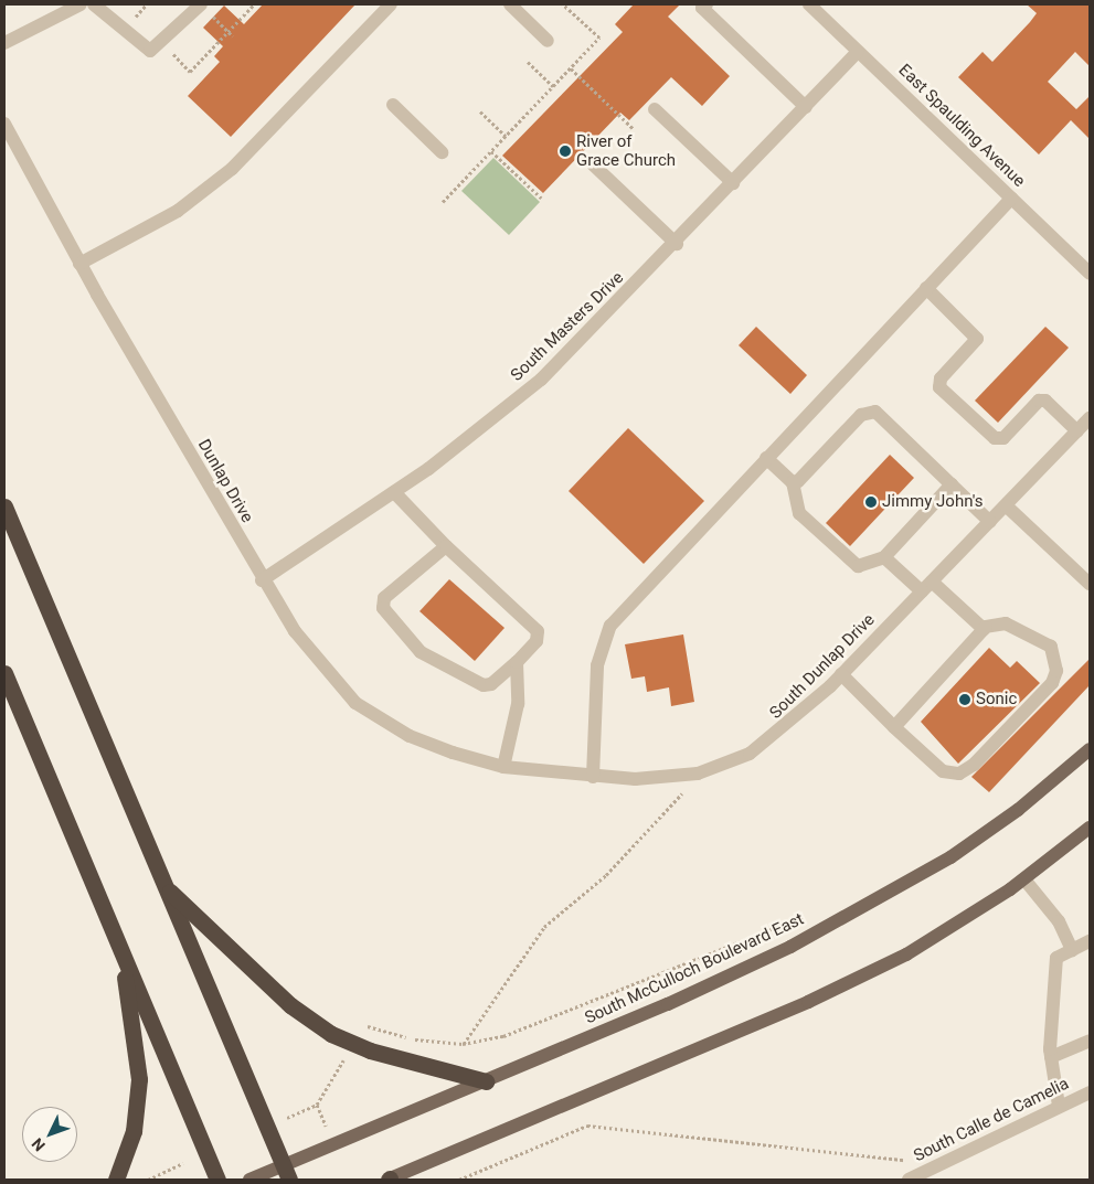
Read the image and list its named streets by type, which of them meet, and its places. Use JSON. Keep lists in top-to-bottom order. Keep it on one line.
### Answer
{"streets":{"main road":["South McCulloch Boulevard East"],"street":["East Spaulding Avenue","South Masters Drive","Dunlap Drive","South Dunlap Drive","South Calle de Camelia"]},"crossings":[["East Spaulding Avenue","South Masters Drive"],["South Masters Drive","Dunlap Drive"],["Dunlap Drive","South Dunlap Drive"]],"places":["River of Grace Church","Jimmy John's","Sonic"],"north":"bottom left"}
